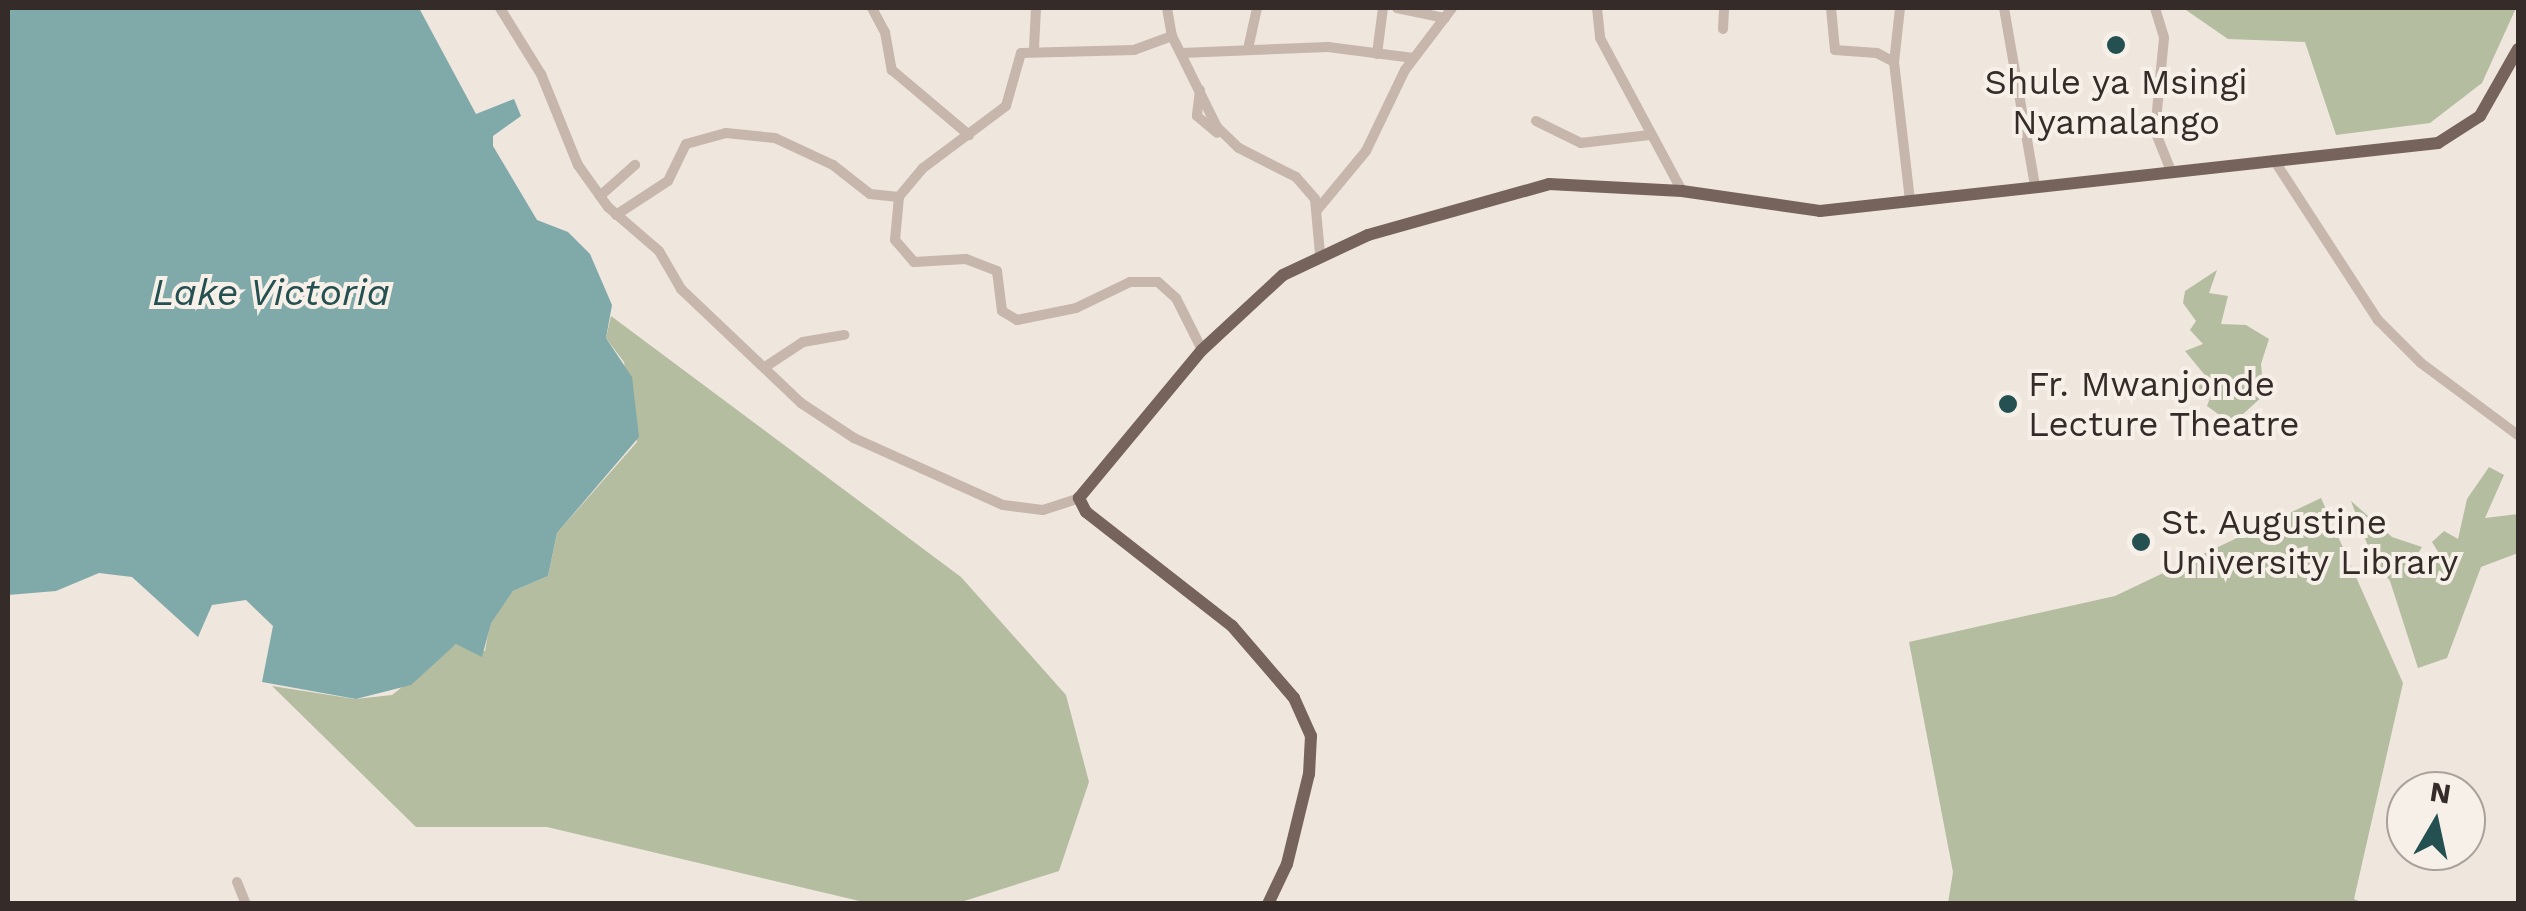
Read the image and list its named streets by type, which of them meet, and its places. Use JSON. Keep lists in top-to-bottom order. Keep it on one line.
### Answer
{"water":["Lake Victoria"],"places":["Shule ya Msingi Nyamalango","Fr. Mwanjonde Lecture Theatre","St. Augustine University Library"],"north":"top"}
